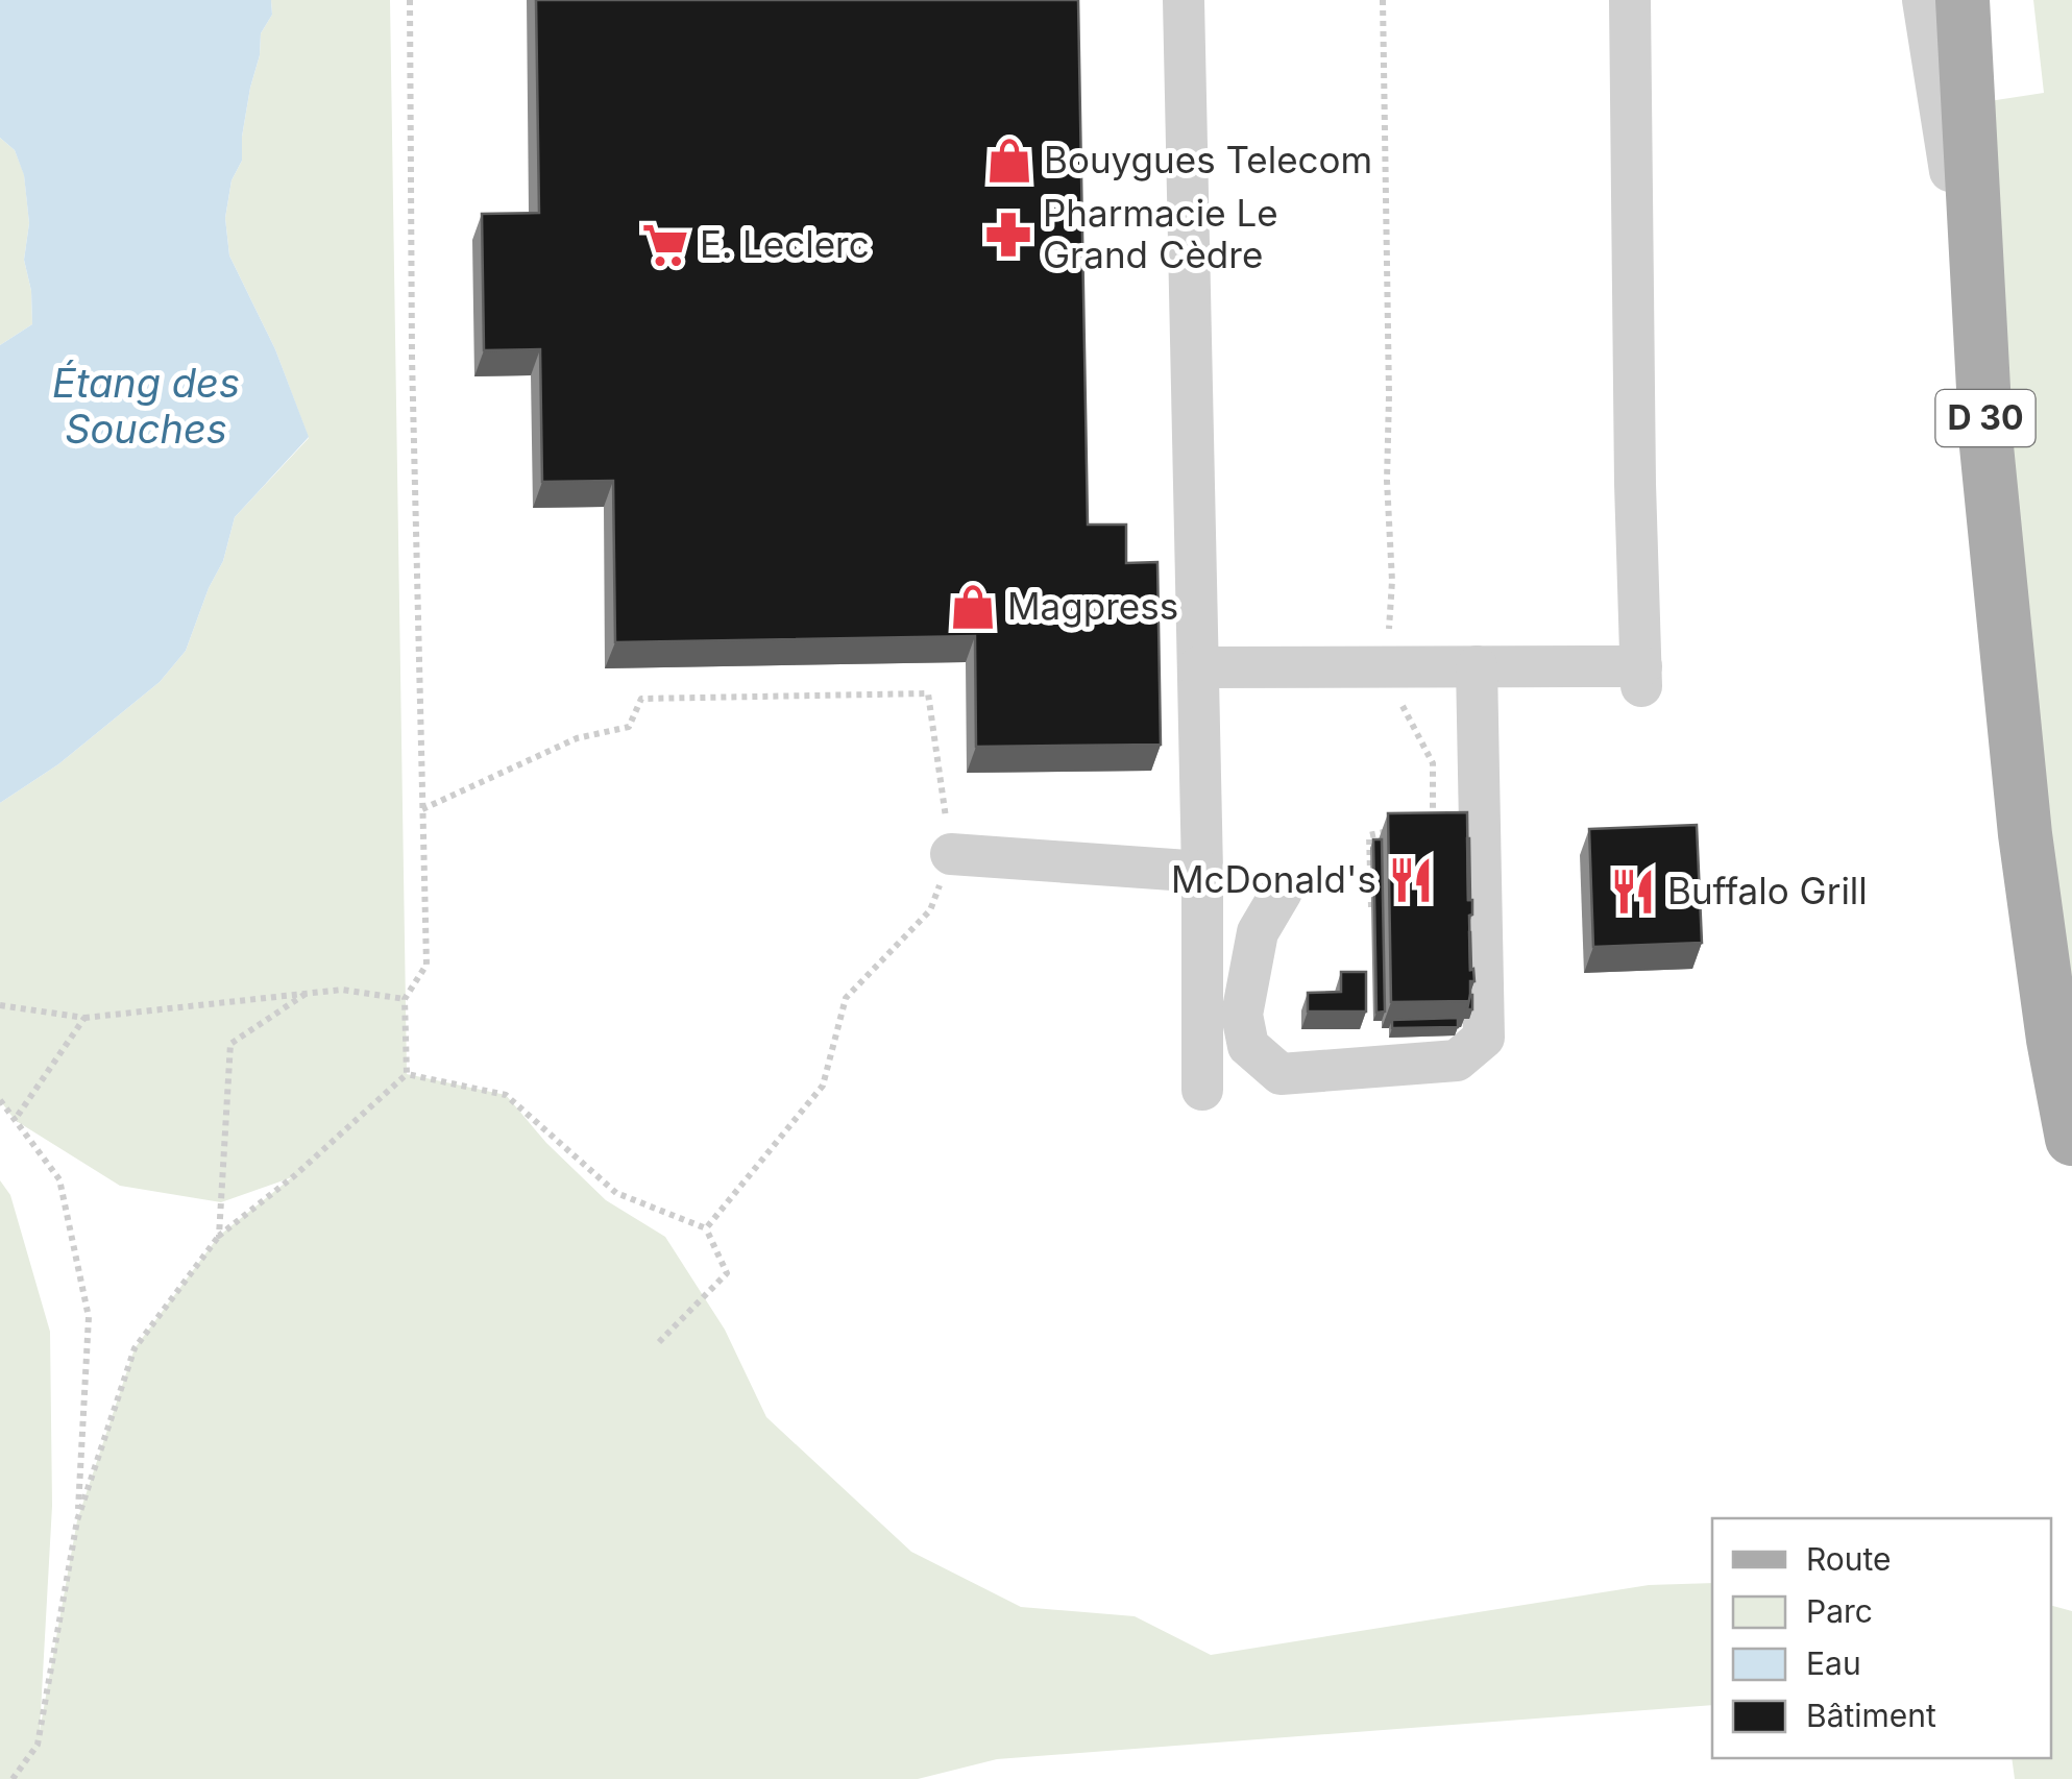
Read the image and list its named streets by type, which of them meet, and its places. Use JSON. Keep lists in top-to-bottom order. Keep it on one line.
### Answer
{"streets":{"main road":["D 30"]},"water":["Étang des Souches"],"places":{"shop":["Bouygues Telecom","Magpress"],"pharmacy":["Pharmacie Le Grand Cèdre"],"supermarket":["E. Leclerc"],"restaurant":["McDonald's","Buffalo Grill"]},"legend":["Route","Parc","Eau","Bâtiment"]}
